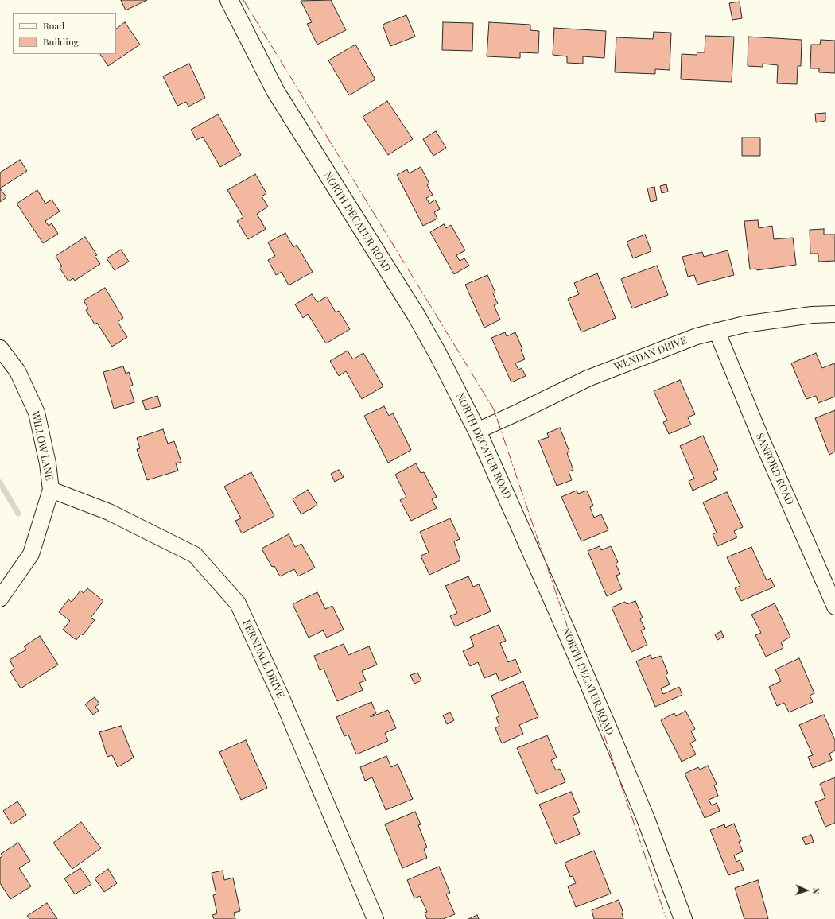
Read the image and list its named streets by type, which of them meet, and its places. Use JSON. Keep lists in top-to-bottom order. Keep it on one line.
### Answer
{"streets":{"main road":["NORTH DECATUR ROAD"],"street":["WENDAN DRIVE","WILLOW LANE","SANFORD ROAD","FERNDALE DRIVE"]},"crossings":[["NORTH DECATUR ROAD","WENDAN DRIVE"],["WENDAN DRIVE","SANFORD ROAD"],["WILLOW LANE","FERNDALE DRIVE"]],"legend":["Road","Building"],"north":"right"}
